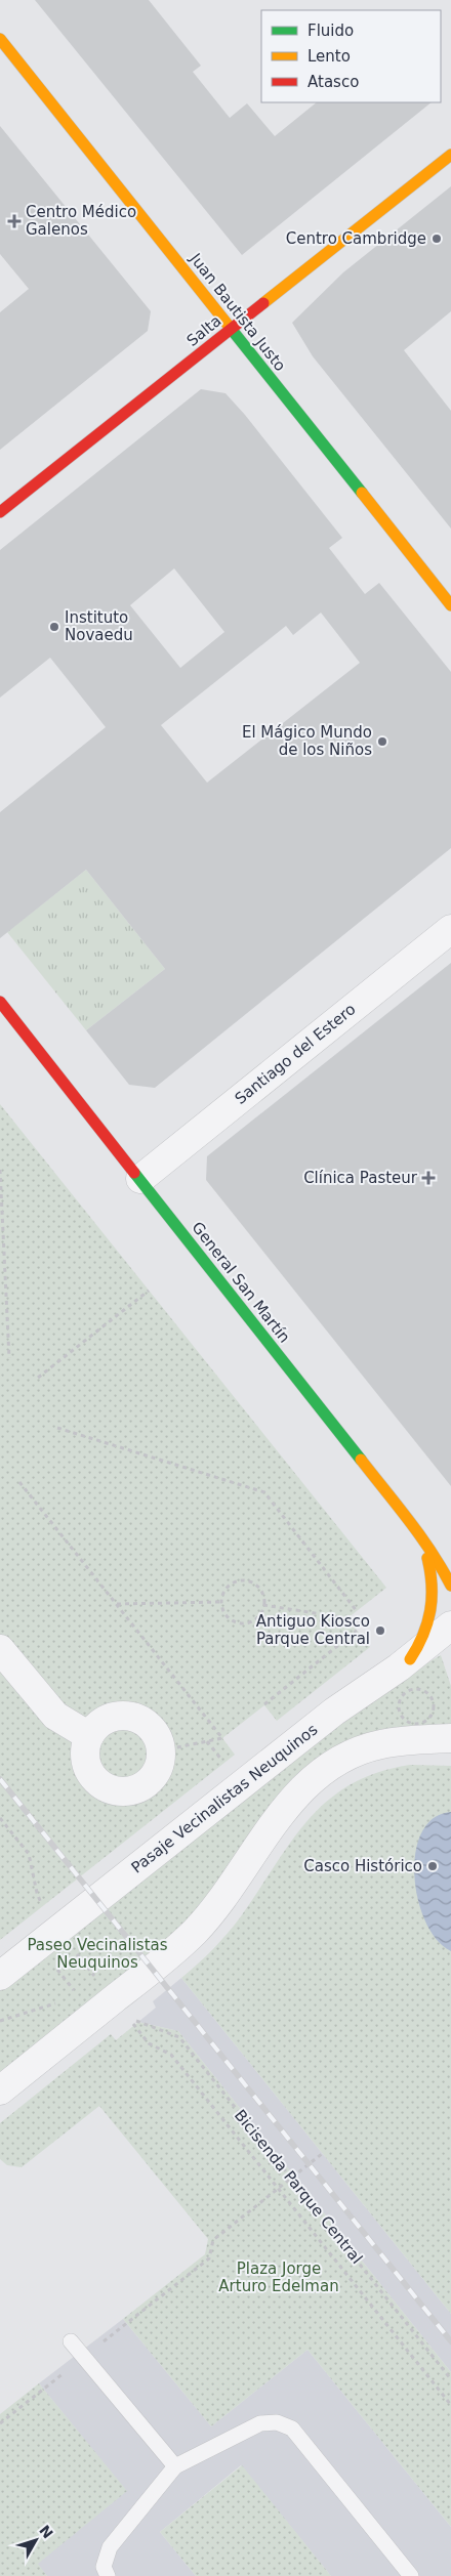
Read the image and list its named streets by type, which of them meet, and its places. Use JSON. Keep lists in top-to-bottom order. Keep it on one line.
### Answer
{"streets":{"street":["Juan Bautista Justo","Salta","Santiago del Estero","General San Martín","Pasaje Vecinalistas Neuquinos"],"path":["Bicisenda Parque Central"]},"crossings":[["Juan Bautista Justo","Salta"],["Santiago del Estero","General San Martín"]],"parks":["Paseo Vecinalistas Neuquinos","Plaza Jorge Arturo Edelman"],"places":{"health":["Centro Médico Galenos","Clínica Pasteur"],"other":["Centro Cambridge","Instituto Novaedu","El Mágico Mundo de los Niños","Antiguo Kiosco Parque Central","Casco Histórico"]},"legend":["Fluido","Lento","Atasco"],"north":"top right"}
